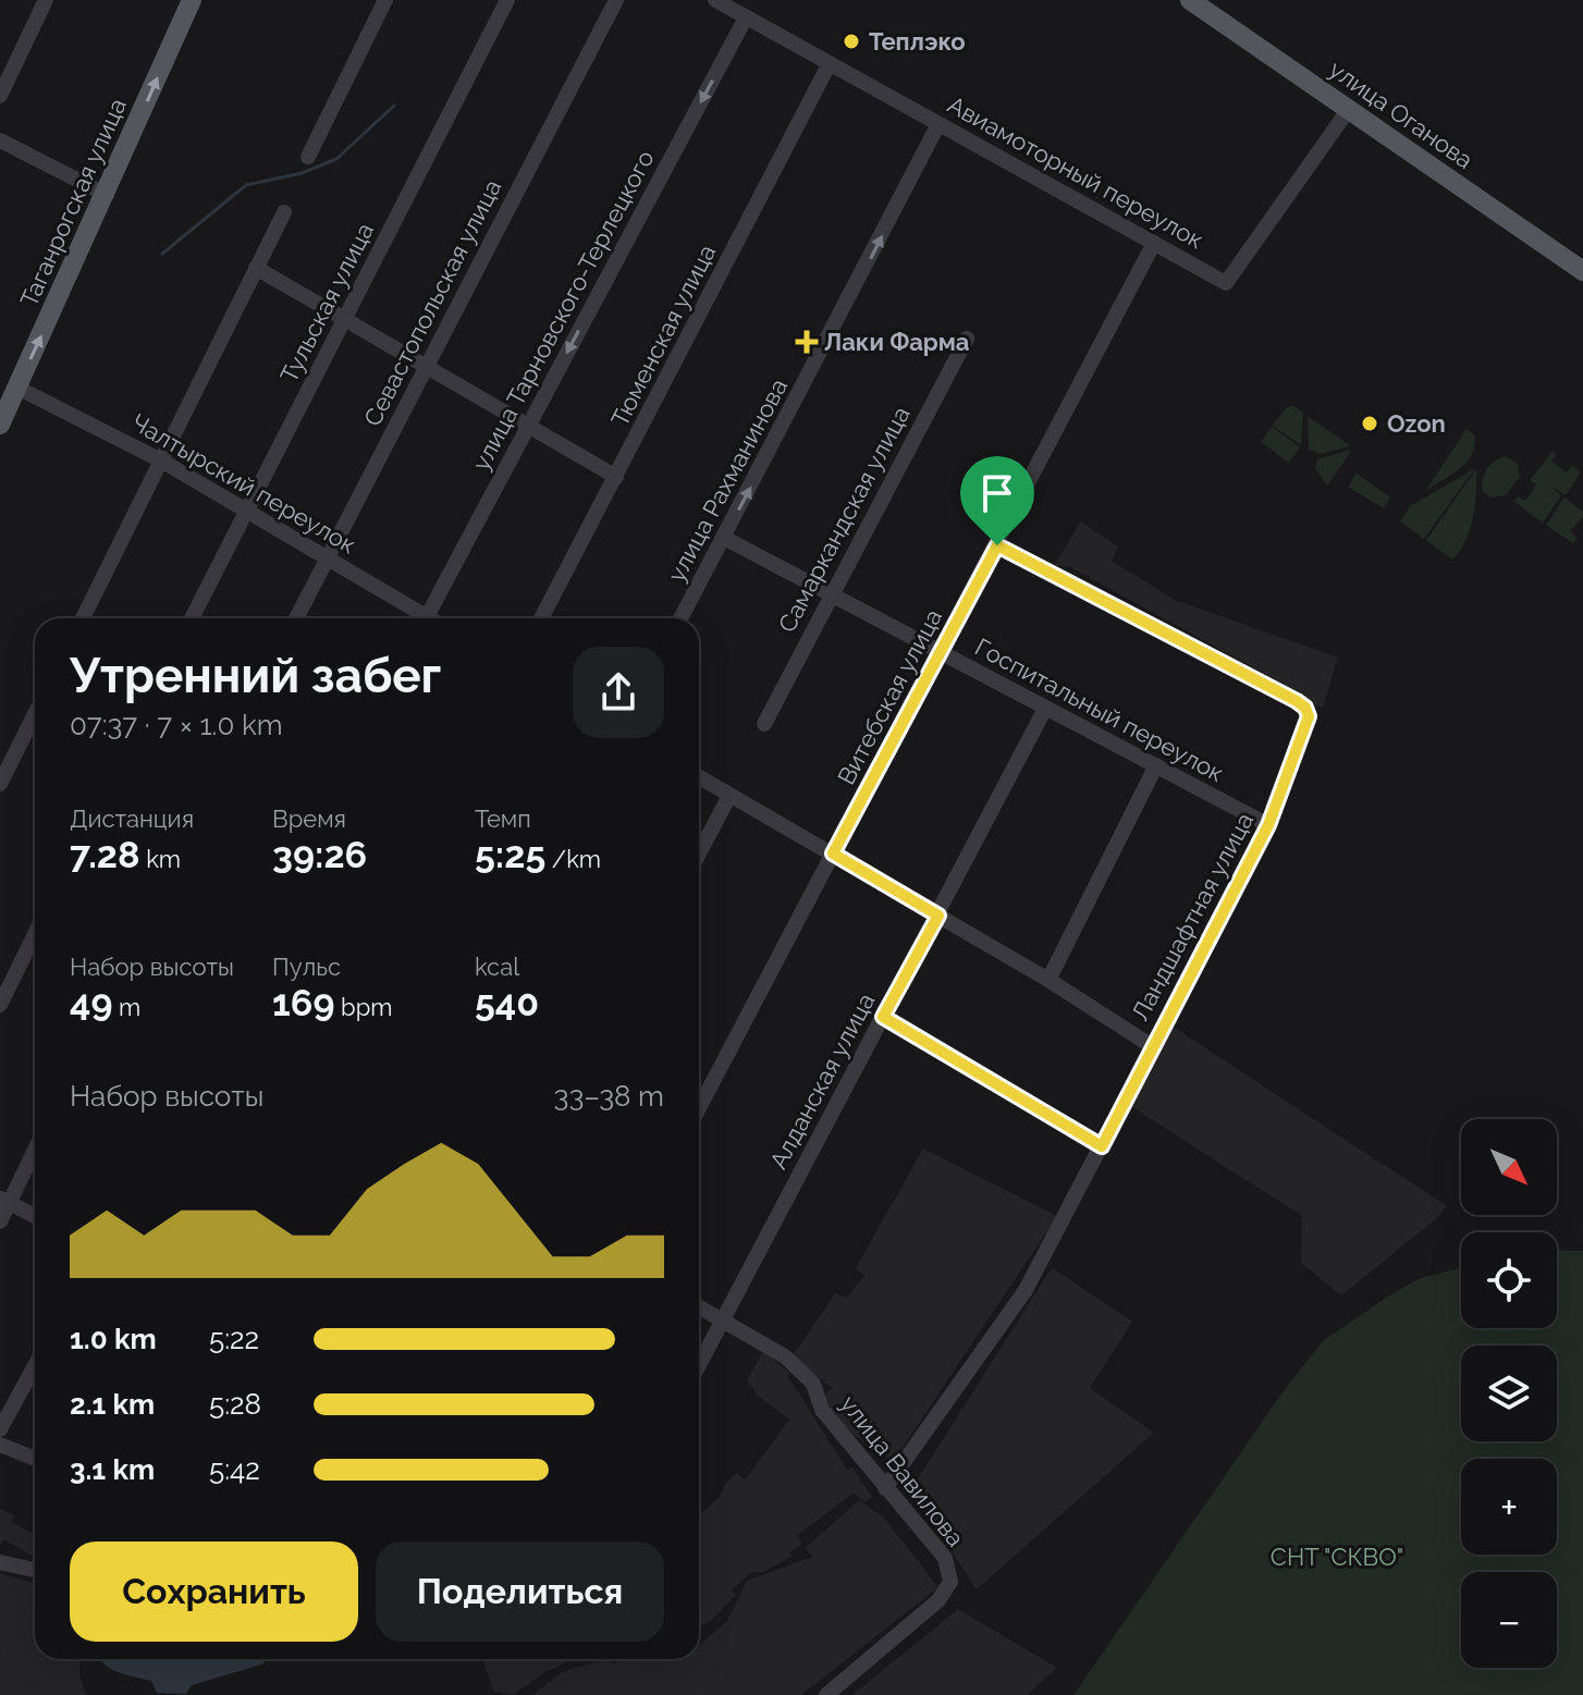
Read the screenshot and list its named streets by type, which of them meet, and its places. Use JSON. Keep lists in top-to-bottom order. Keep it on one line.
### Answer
{"streets":{"main road":["улица Оганова","Таганрогская улица"],"street":["Авиамоторный переулок","Тульская улица","Севастопольская улица","улица Тарновского-Терлецкого","Тюменская улица","улица Рахманинова","Чалтырский переулок","Самаркандская улица","Витебская улица","Госпитальный переулок","Ландшафтная улица","Алданская улица","улица Вавилова"]},"crossings":[["улица Оганова","Авиамоторный переулок"],["Авиамоторный переулок","улица Тарновского-Терлецкого"],["Авиамоторный переулок","Тюменская улица"],["Авиамоторный переулок","улица Рахманинова"],["Авиамоторный переулок","Витебская улица"],["Таганрогская улица","Чалтырский переулок"],["Тульская улица","Чалтырский переулок"],["Севастопольская улица","Чалтырский переулок"],["улица Рахманинова","Госпитальный переулок"],["Самаркандская улица","Госпитальный переулок"],["Витебская улица","Госпитальный переулок"],["Витебская улица","Ландшафтная улица"],["Госпитальный переулок","Ландшафтная улица"],["Госпитальный переулок","Алданская улица"],["Ландшафтная улица","улица Вавилова"],["Алданская улица","улица Вавилова"]],"one_way":["Таганрогская улица","улица Тарновского-Терлецкого","улица Рахманинова"],"parks":["СНТ \"СКВО\""],"places":{"other":["Теплэко","Ozon"],"health":["Лаки Фарма"]},"north":"bottom right","page":{"heading":["Утренний забег","07:37 · 7 × 1.0 km"],"stats":[["Дистанция","7.28 km"],["Время","39:26"],["Темп","5:25 /km"],["Набор высоты","49 m"],["Пульс","169 bpm"],["kcal","540"]],"chart":["Набор высоты","33–38 m"],"map_buttons":["+","−"],"list":[{"name":"1.0 km","note":"5:22"},{"name":"2.1 km","note":"5:28"},{"name":"3.1 km","note":"5:42"}],"buttons":["Сохранить","Поделиться"]}}
